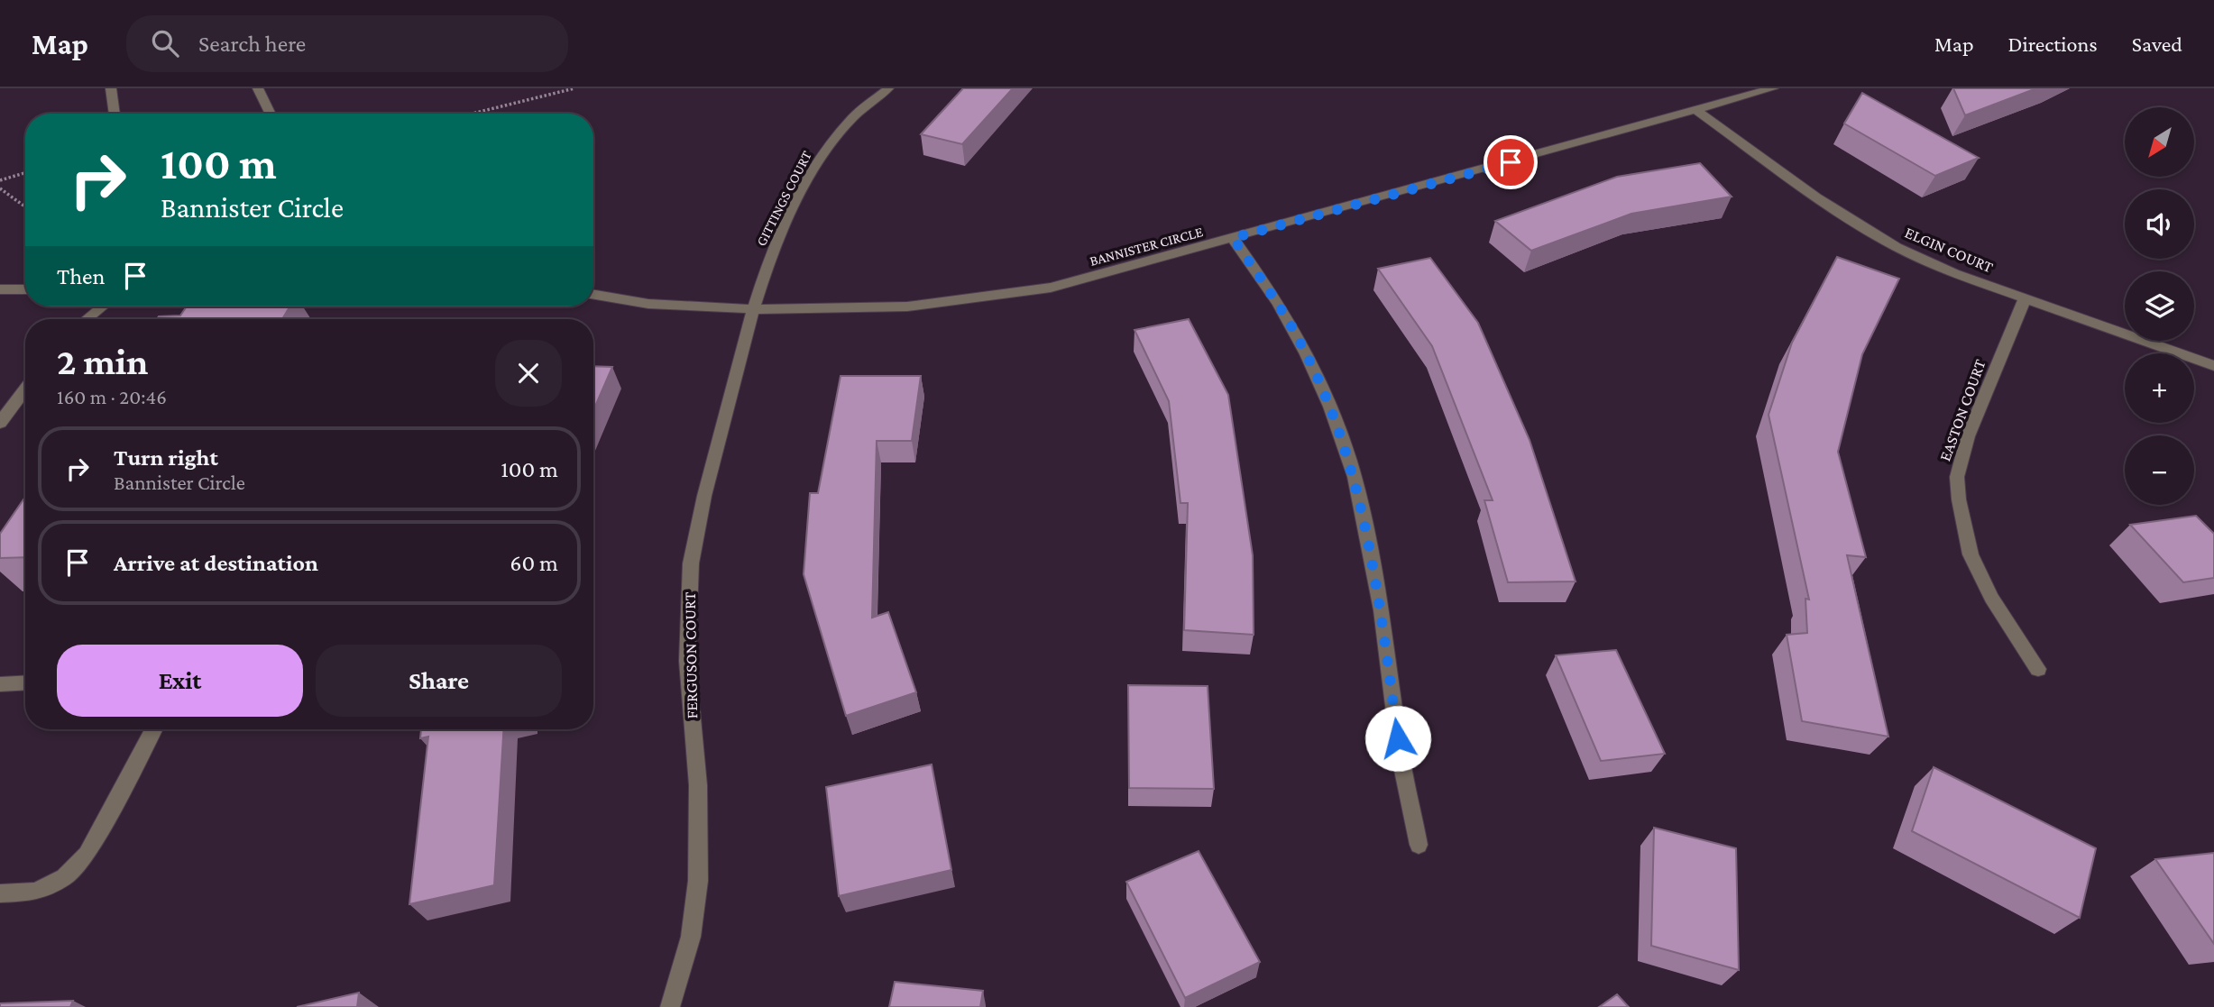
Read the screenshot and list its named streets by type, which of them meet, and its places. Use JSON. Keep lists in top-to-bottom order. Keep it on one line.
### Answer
{"streets":{"street":["GITTINGS COURT","BANNISTER CIRCLE","ELGIN COURT","EASTON COURT","FERGUSON COURT"]},"crossings":[["GITTINGS COURT","BANNISTER CIRCLE"],["GITTINGS COURT","FERGUSON COURT"],["BANNISTER CIRCLE","ELGIN COURT"],["BANNISTER CIRCLE","FERGUSON COURT"],["ELGIN COURT","EASTON COURT"]],"north":"bottom left","page":{"header":"Map","search":"Search here","nav":["Map","Directions","Saved"],"map_buttons":["+","−"],"turn":["100 m","Bannister Circle"],"then":"Then","heading":["2 min","160 m · 20:46"],"list":[{"name":"Turn right","note":"Bannister Circle","value":"100 m"},{"name":"Arrive at destination","value":"60 m"}],"buttons":["Exit","Share"]}}
